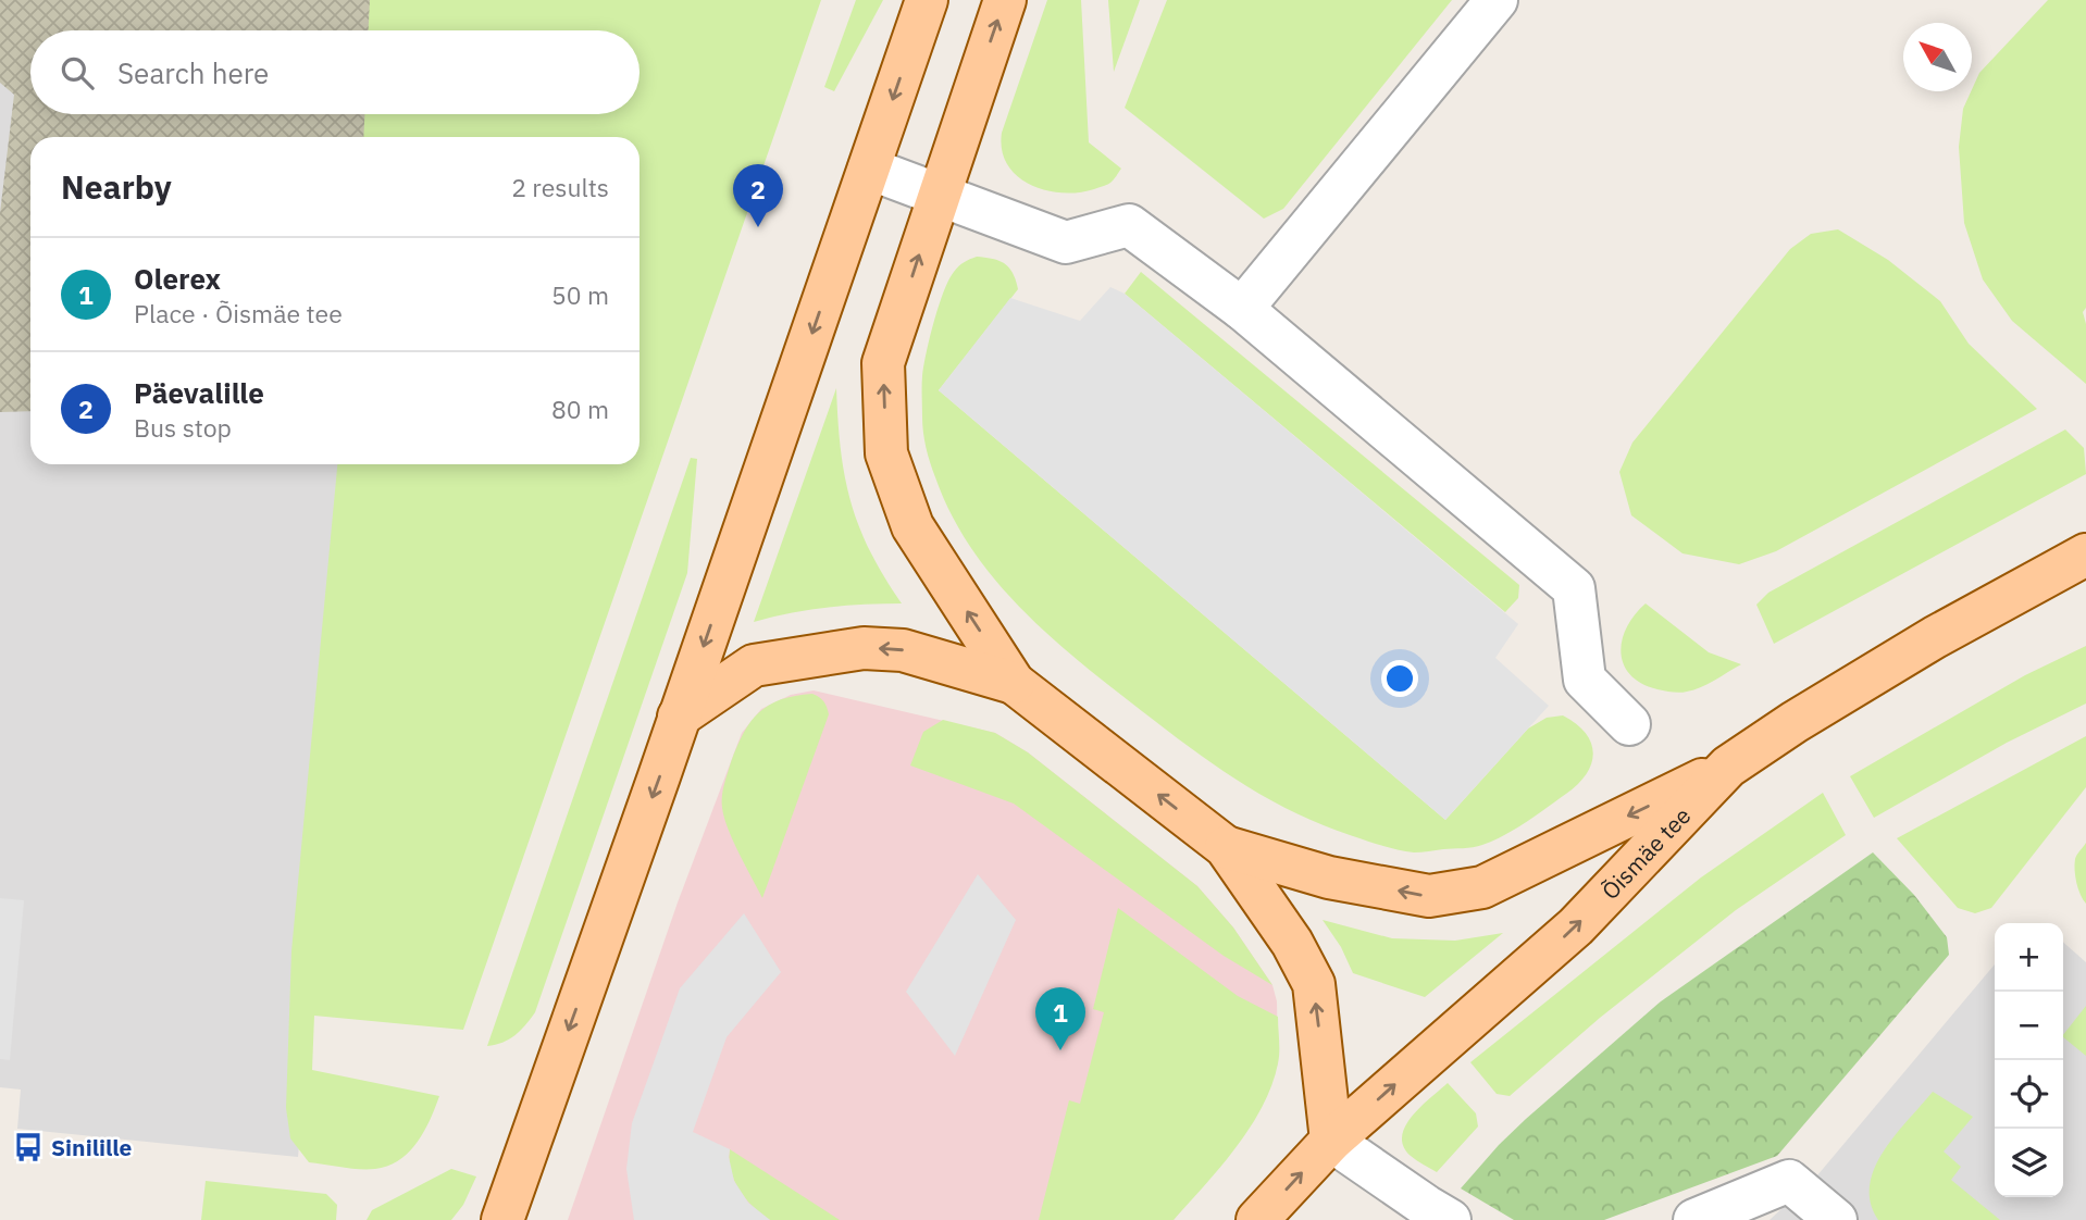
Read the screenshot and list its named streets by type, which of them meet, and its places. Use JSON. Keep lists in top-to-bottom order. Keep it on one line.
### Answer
{"streets":{"main road":["Õismäe tee"]},"one_way":["Õismäe tee"],"places":{"bus stop":["Sinilille"]},"north":"top left","page":{"search":"Search here","heading":["Nearby","2 results"],"pins":["2","1"],"list":[{"mark":"1","name":"Olerex","note":"Place · Õismäe tee","value":"50 m"},{"mark":"2","name":"Päevalille","note":"Bus stop","value":"80 m"}],"map_buttons":["+","−"]}}
